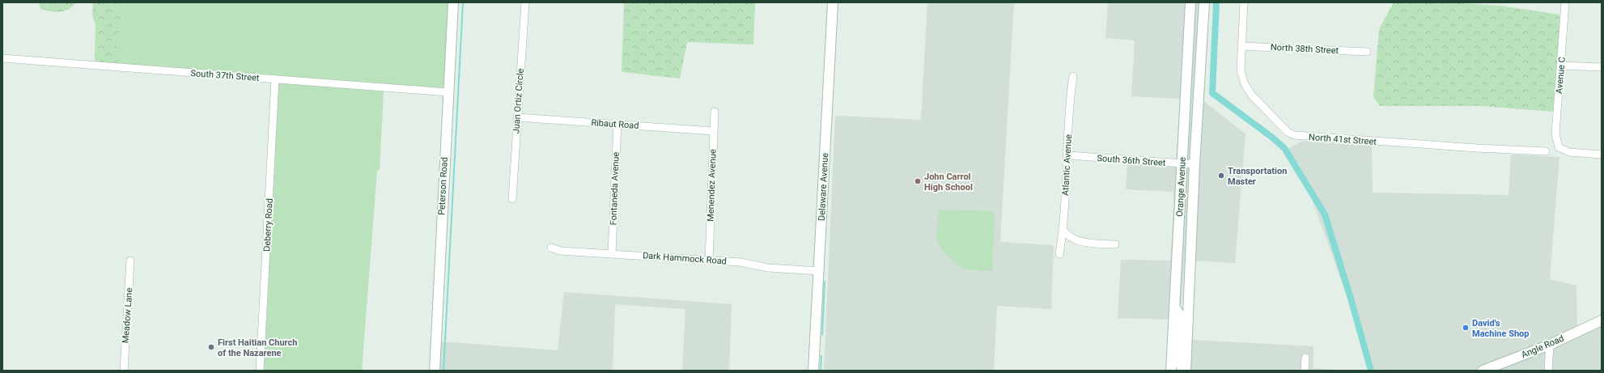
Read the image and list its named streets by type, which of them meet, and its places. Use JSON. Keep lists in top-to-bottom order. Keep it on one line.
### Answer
{"streets":{"main road":["Peterson Road","Delaware Avenue","Orange Avenue","Angle Road"],"street":["North 38th Street","South 37th Street","Avenue C","Juan Ortiz Circle","Ribaut Road","North 41st Street","South 36th Street","Atlantic Avenue","Menendez Avenue","Fontaneda Avenue","Deberry Road","Dark Hammock Road","Meadow Lane"]},"crossings":[["North 38th Street","North 41st Street"],["South 37th Street","Peterson Road"],["South 37th Street","Deberry Road"],["Juan Ortiz Circle","Ribaut Road"],["Ribaut Road","Menendez Avenue"],["Ribaut Road","Fontaneda Avenue"],["South 36th Street","Atlantic Avenue"],["South 36th Street","Orange Avenue"],["Menendez Avenue","Dark Hammock Road"],["Delaware Avenue","Dark Hammock Road"],["Fontaneda Avenue","Dark Hammock Road"]],"places":["Transportation Master","John Carrol High School","David's Machine Shop","First Haitian Church of the Nazarene"]}
